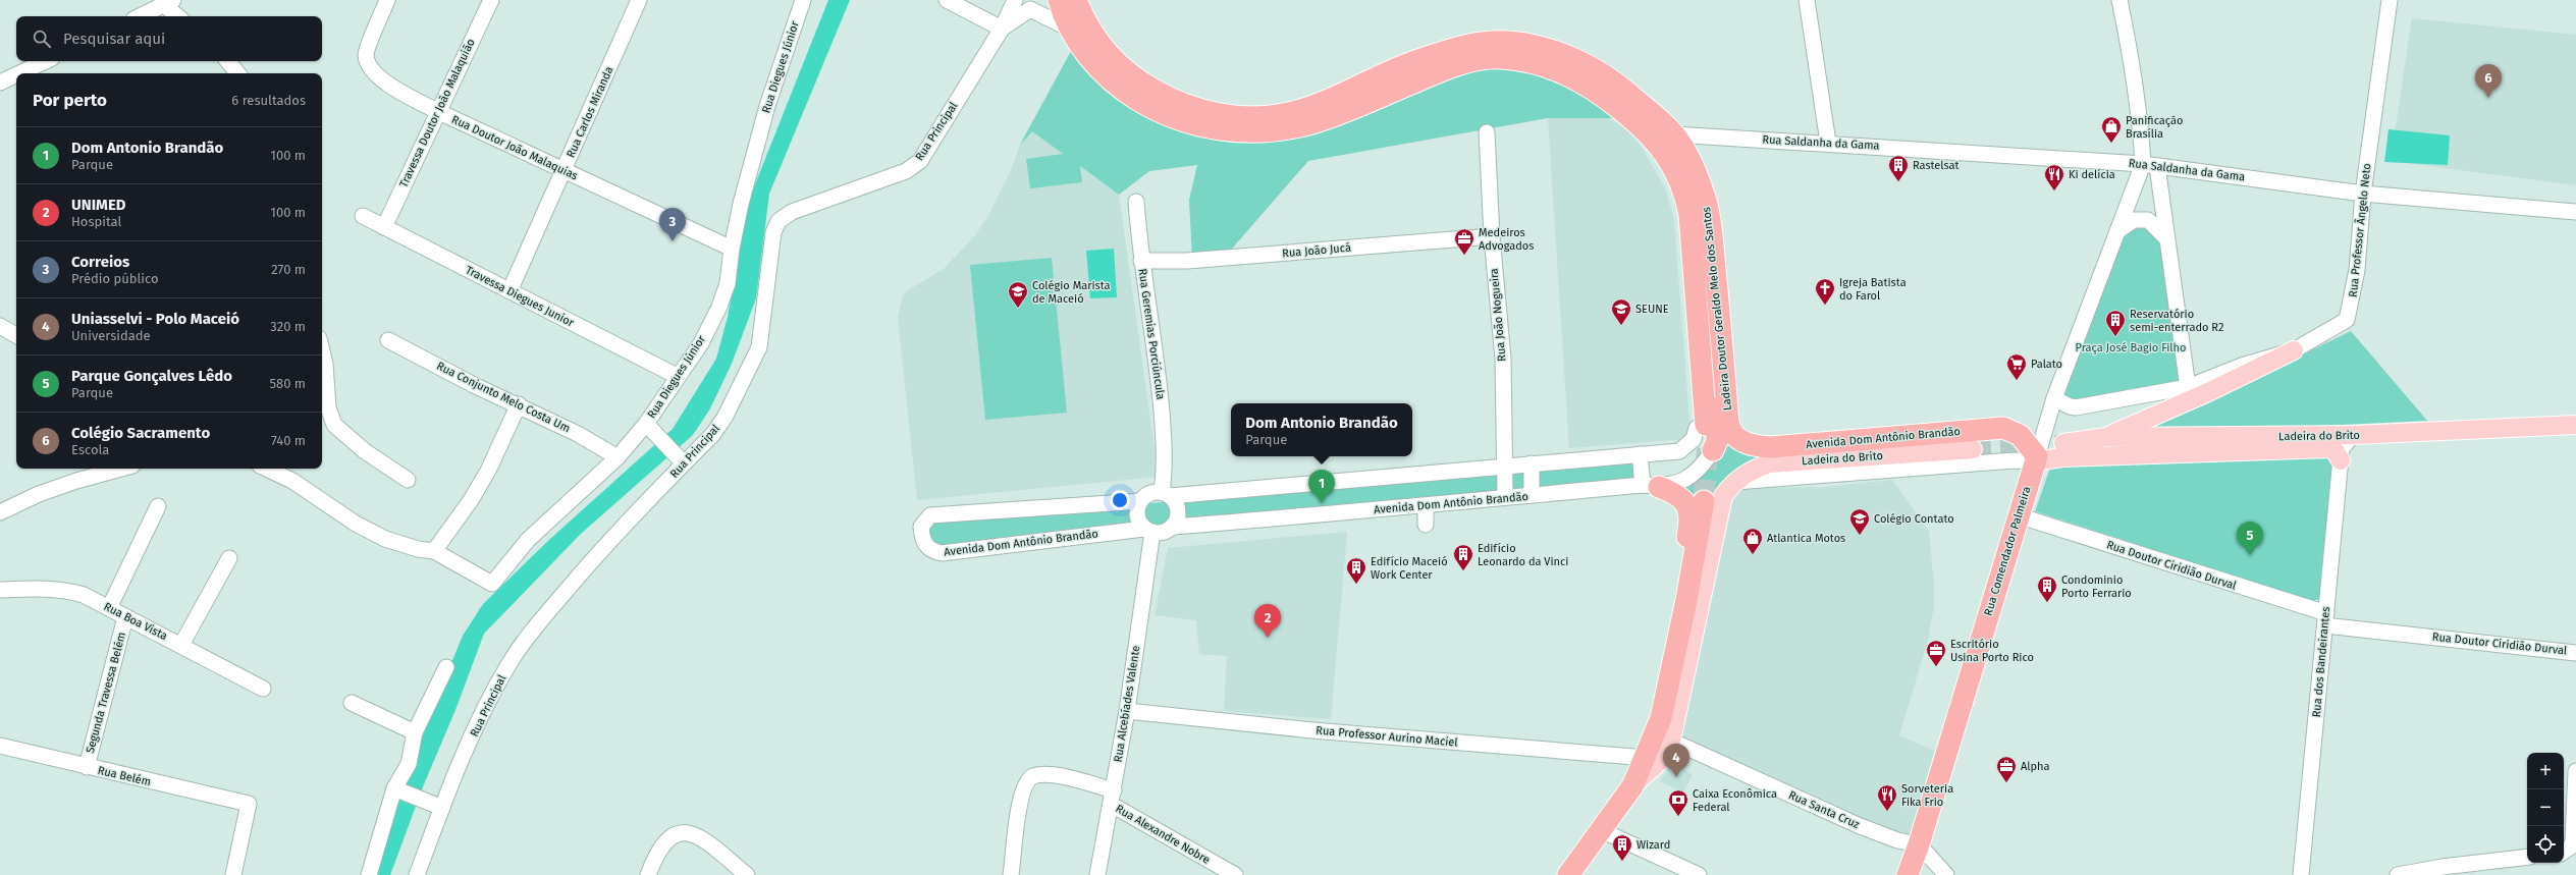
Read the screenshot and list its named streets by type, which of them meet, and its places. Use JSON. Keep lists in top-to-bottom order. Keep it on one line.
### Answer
{"streets":{"highway":["Ladeira Doutor Geraldo Melo dos Santos","Avenida Dom Antônio Brandão","Rua Comendador Palmeira"],"main road":["Ladeira do Brito"],"street":["Rua Diegues Júnior","Rua Carlos Miranda","Travessa Doutor João Malaquião","Rua Principal","Rua Saldanha da Gama","Rua Doutor João Malaquias","Rua Professor Ângelo Neto","Rua João Jucá","Travessa Diegues Junior","Rua João Nogueira","Rua Geremias Porciúncula","Rua Conjunto Melo Costa Um","Rua Doutor Ciridião Durval","Rua Boa Vista","Rua dos Bandeirantes","Segunda Travessa Belém","Rua Alcebíades Valente","Rua Professor Aurino Maciel","Rua Belém","Rua Santa Cruz","Rua Alexandre Nobre"]},"crossings":[["Rua Diegues Júnior","Rua Doutor João Malaquias"],["Rua Diegues Júnior","Travessa Diegues Junior"],["Rua Diegues Júnior","Rua Conjunto Melo Costa Um"],["Rua Carlos Miranda","Rua Doutor João Malaquias"],["Rua Carlos Miranda","Travessa Diegues Junior"],["Travessa Doutor João Malaquião","Rua Doutor João Malaquias"],["Travessa Doutor João Malaquião","Travessa Diegues Junior"],["Rua Saldanha da Gama","Rua Professor Ângelo Neto"],["Rua Saldanha da Gama","Ladeira Doutor Geraldo Melo dos Santos"],["Rua Saldanha da Gama","Rua Comendador Palmeira"],["Rua Professor Ângelo Neto","Rua Comendador Palmeira"],["Rua João Jucá","Rua João Nogueira"],["Rua João Jucá","Rua Geremias Porciúncula"],["Ladeira Doutor Geraldo Melo dos Santos","Avenida Dom Antônio Brandão"],["Rua João Nogueira","Avenida Dom Antônio Brandão"],["Rua Geremias Porciúncula","Avenida Dom Antônio Brandão"],["Rua Geremias Porciúncula","Rua Alcebíades Valente"],["Ladeira do Brito","Avenida Dom Antônio Brandão"],["Ladeira do Brito","Rua Comendador Palmeira"],["Ladeira do Brito","Rua dos Bandeirantes"],["Avenida Dom Antônio Brandão","Rua Comendador Palmeira"],["Avenida Dom Antônio Brandão","Rua Alcebíades Valente"],["Rua Comendador Palmeira","Rua Doutor Ciridião Durval"],["Rua Comendador Palmeira","Rua Santa Cruz"],["Rua Doutor Ciridião Durval","Rua dos Bandeirantes"],["Rua Boa Vista","Segunda Travessa Belém"],["Segunda Travessa Belém","Rua Belém"],["Rua Alcebíades Valente","Rua Professor Aurino Maciel"],["Rua Alcebíades Valente","Rua Alexandre Nobre"]],"parks":["Praça José Bagio Filho"],"places":{"shop":["Panificação Brasília","Atlantica Motos"],"building":["Rastelsat","Reservatório semi-enterrado R2","Edifício Leonardo da Vinci","Edifício Maceió Work Center","Condominio Porto Ferrario","Wizard"],"restaurant":["Ki delícia","Sorveteria Fika Frio"],"office":["Medeiros Advogados","Escritório Usina Porto Rico","Alpha"],"church":["Igreja Batista do Farol"],"school or university":["Colégio Marista de Maceió","SEUNE","Colégio Contato"],"supermarket":["Palato"],"bank":["Caixa Econômica Federal"]},"page":{"search":"Pesquisar aqui","pins":["6","3","1","5","2","4"],"heading":["Por perto","6 resultados"],"list":[{"mark":"1","name":"Dom Antonio Brandão","note":"Parque","value":"100 m"},{"mark":"2","name":"UNIMED","note":"Hospital","value":"100 m"},{"mark":"3","name":"Correios","note":"Prédio público","value":"270 m"},{"mark":"4","name":"Uniasselvi - Polo Maceió","note":"Universidade","value":"320 m"},{"mark":"5","name":"Parque Gonçalves Lêdo","note":"Parque","value":"580 m"},{"mark":"6","name":"Colégio Sacramento","note":"Escola","value":"740 m"}],"popup":["Dom Antonio Brandão","Parque"],"map_buttons":["+","−"]}}
